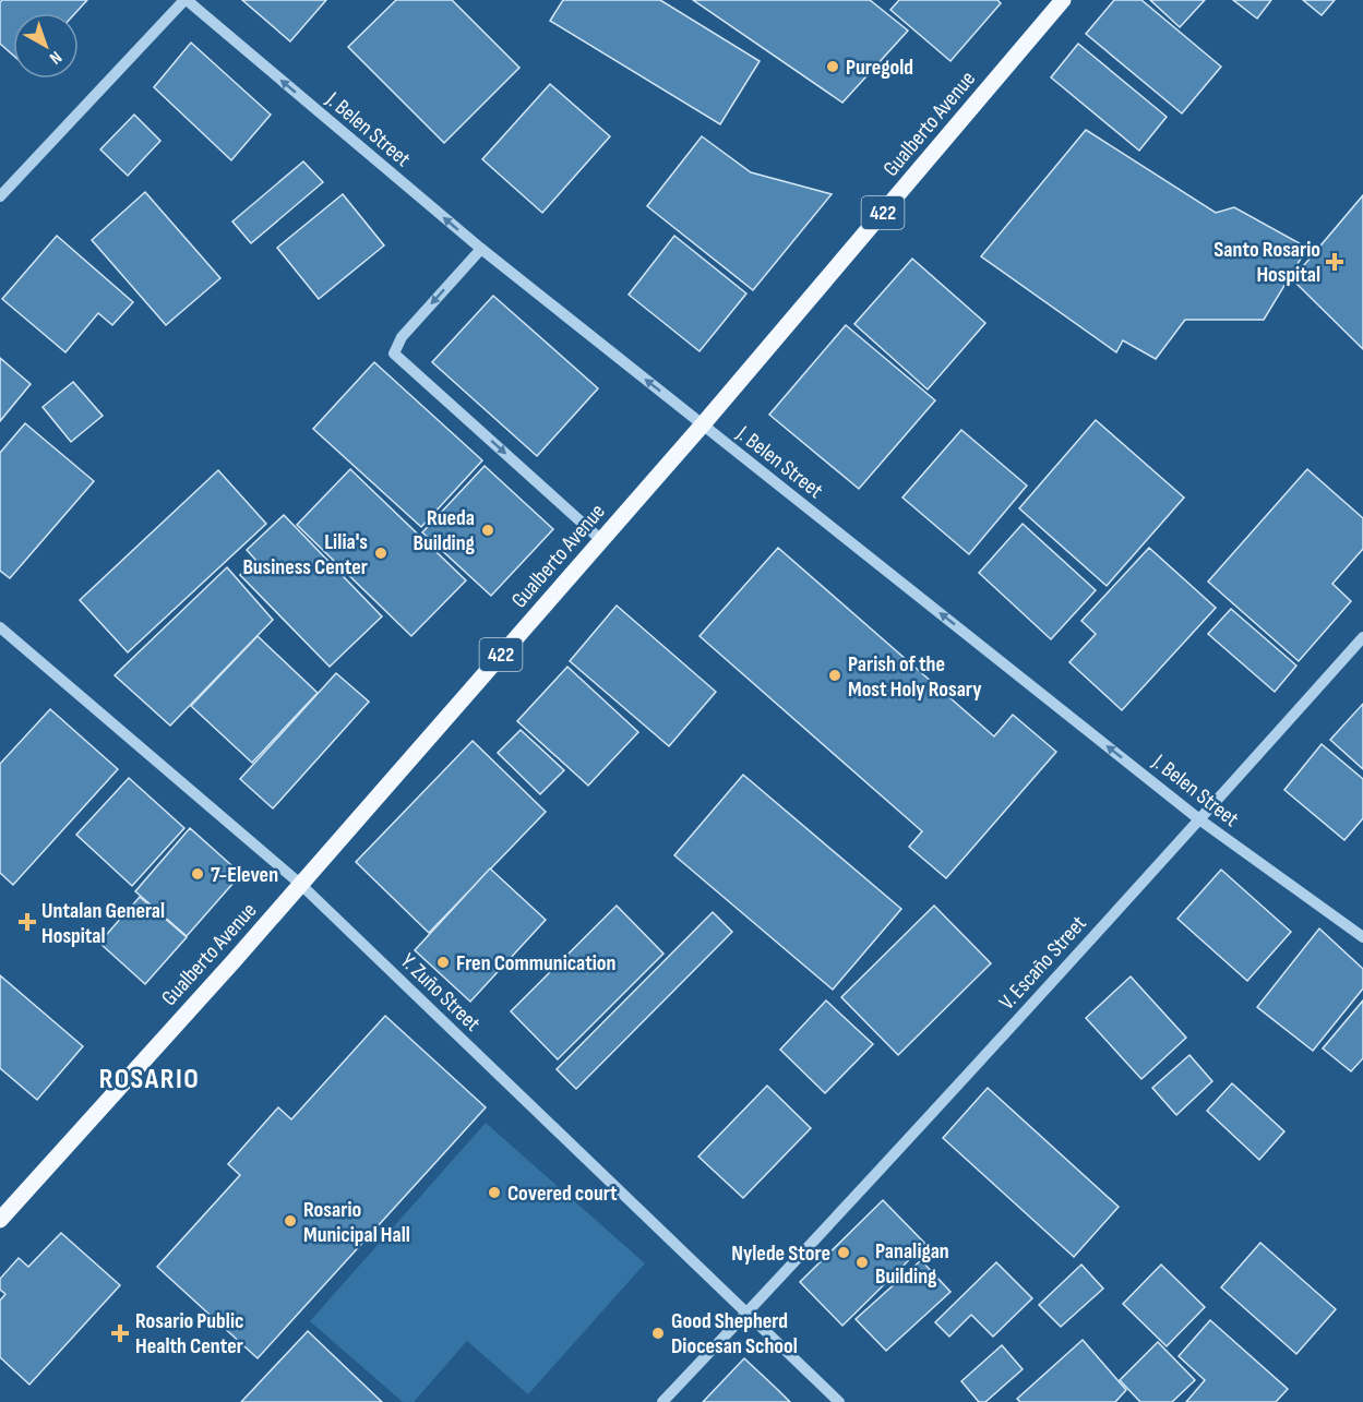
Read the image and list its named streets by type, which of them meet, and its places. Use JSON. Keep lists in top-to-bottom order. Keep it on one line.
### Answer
{"streets":{"main road":["Gualberto Avenue","422"],"street":["J. Belen Street","V. Escaño Street","Y. Zuño Street"]},"crossings":[["Gualberto Avenue","J. Belen Street"],["Gualberto Avenue","Y. Zuño Street"],["J. Belen Street","V. Escaño Street"],["V. Escaño Street","Y. Zuño Street"]],"one_way":["J. Belen Street"],"districts":["ROSARIO"],"places":{"other":["Puregold","Rueda Building","Lilia's Business Center","Parish of the Most Holy Rosary","7-Eleven","Fren Communication","Covered court","Rosario Municipal Hall","Nylede Store","Panaligan Building","Good Shepherd Diocesan School"],"health":["Santo Rosario Hospital","Untalan General Hospital","Rosario Public Health Center"]},"north":"bottom right"}
